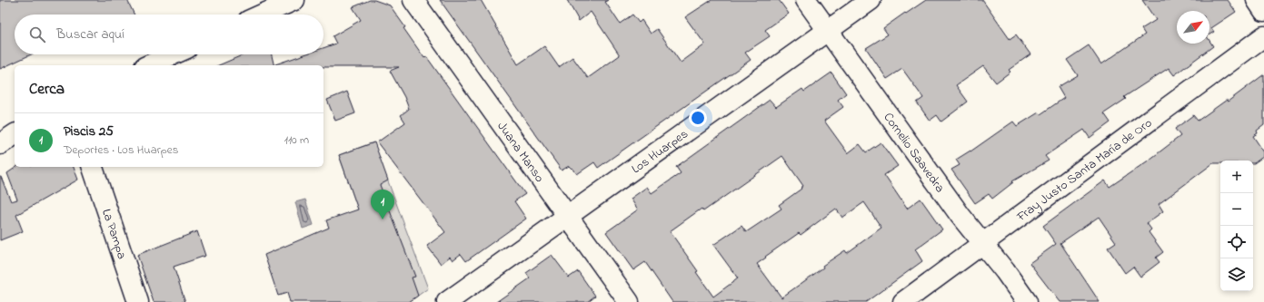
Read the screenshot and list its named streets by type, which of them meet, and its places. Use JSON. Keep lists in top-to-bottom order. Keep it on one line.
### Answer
{"streets":{"street":["Los Huarpes","Juana Manso","Cornelio Saavedra","Fray Justo Santa María de Oro","La Pampa"]},"crossings":[["Los Huarpes","Juana Manso"],["Los Huarpes","Cornelio Saavedra"],["Cornelio Saavedra","Fray Justo Santa María de Oro"]],"north":"top right","page":{"search":"Buscar aquí","heading":"Cerca","list":[{"mark":"1","name":"Piscis 25","note":"Deportes · Los Huarpes","value":"110 m"}],"map_buttons":["+","−"],"pins":"1"}}
